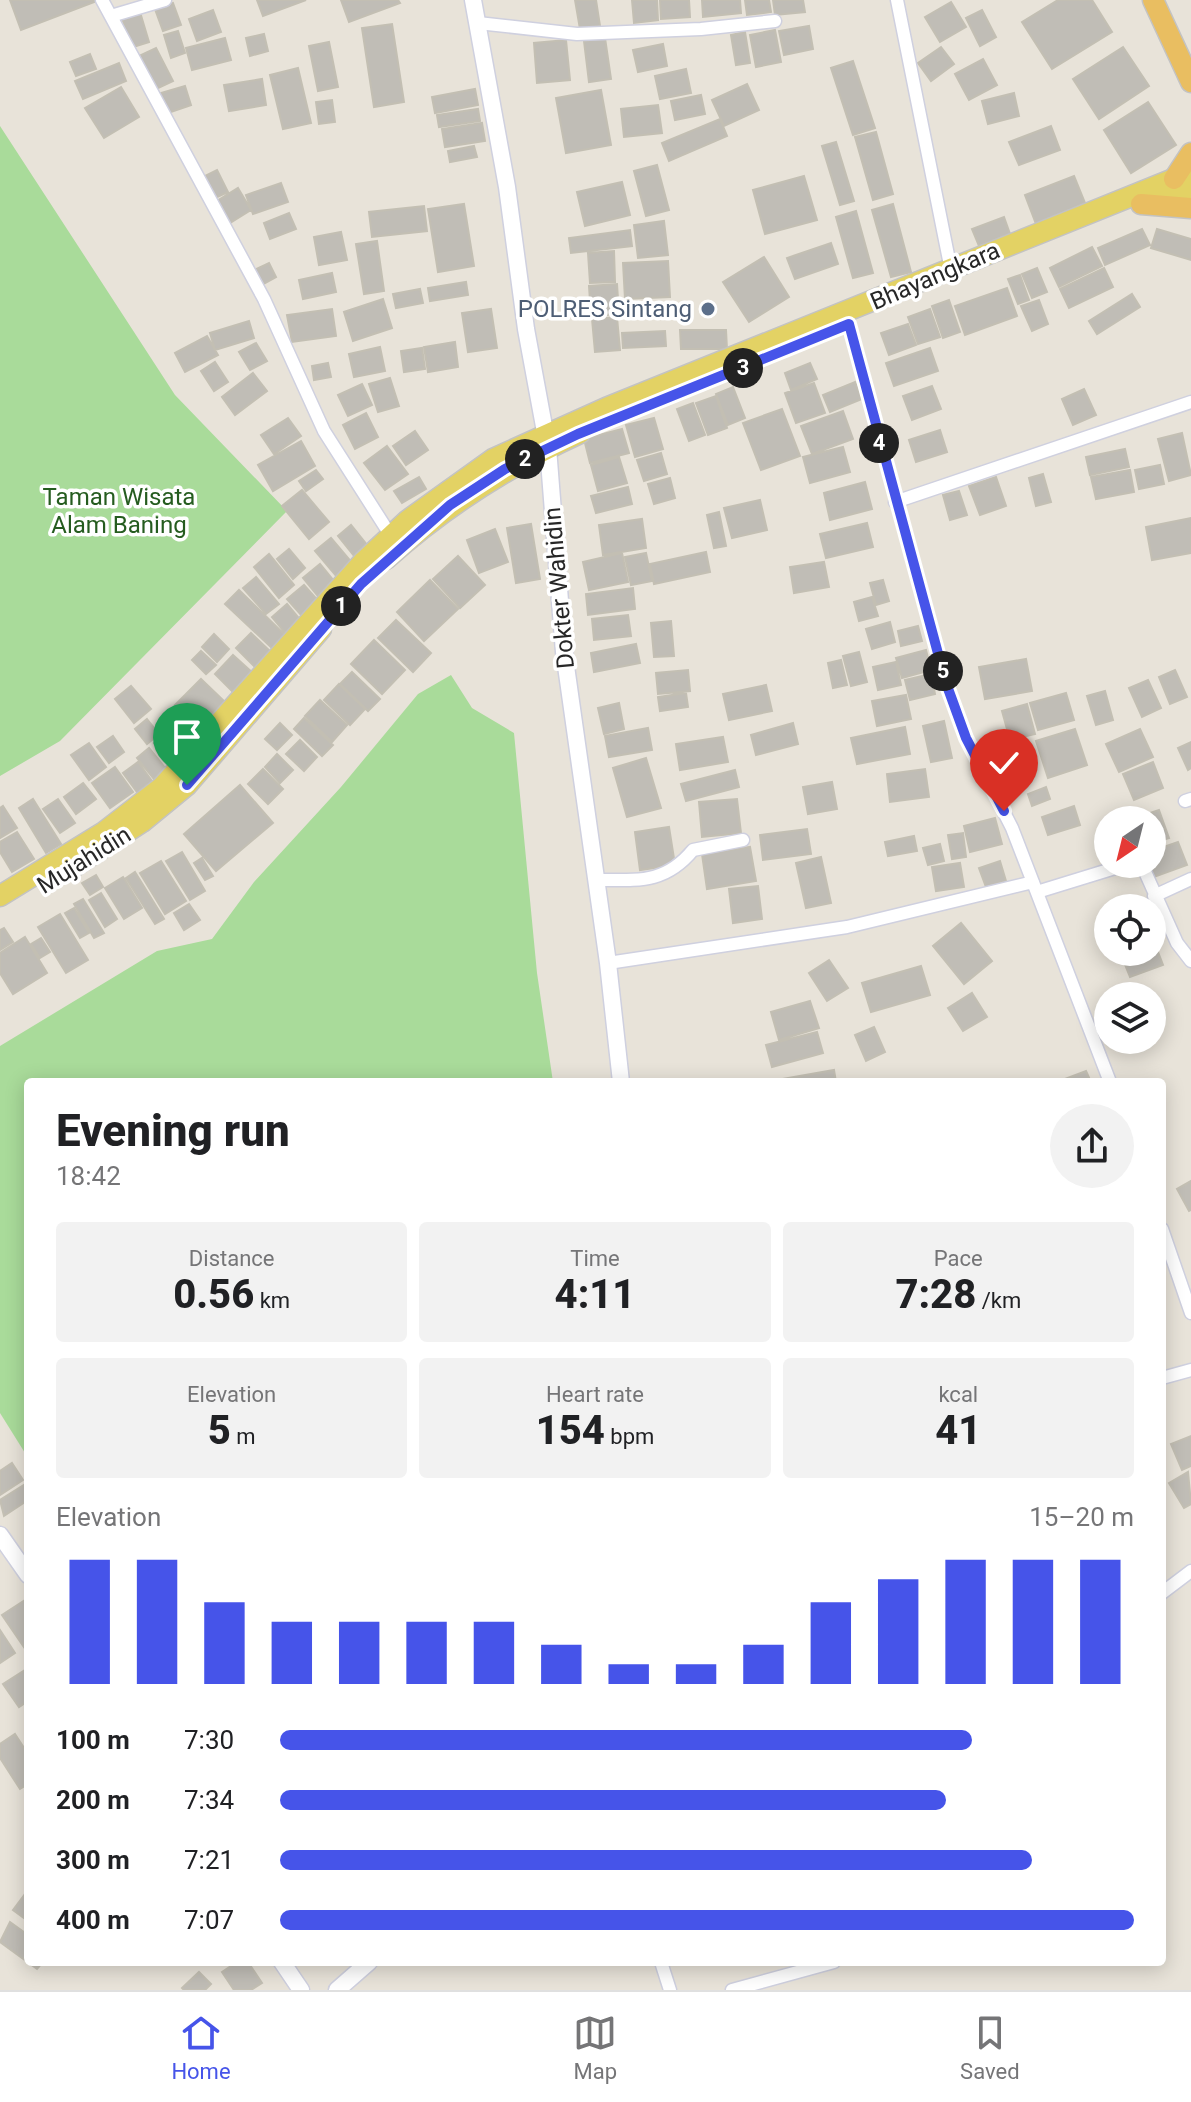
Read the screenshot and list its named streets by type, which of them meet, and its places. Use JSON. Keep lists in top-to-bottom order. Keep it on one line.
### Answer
{"streets":{"main road":["Bhayangkara","Mujahidin"],"street":["Dokter Wahidin"]},"crossings":[["Bhayangkara","Dokter Wahidin"],["Bhayangkara","Mujahidin"],["Dokter Wahidin","Mujahidin"]],"parks":["Taman Wisata Alam Baning"],"places":["POLRES Sintang"],"north":"bottom left","page":{"pins":["3","4","2","1","5"],"heading":["Evening run","18:42"],"stats":[["Distance","0.56 km"],["Time","4:11"],["Pace","7:28 /km"],["Elevation","5 m"],["Heart rate","154 bpm"],["kcal","41"]],"chart":["Elevation","15–20 m"],"list":[{"name":"100 m","note":"7:30"},{"name":"200 m","note":"7:34"},{"name":"300 m","note":"7:21"},{"name":"400 m","note":"7:07"}],"tabs":["Home","Map","Saved"]}}
